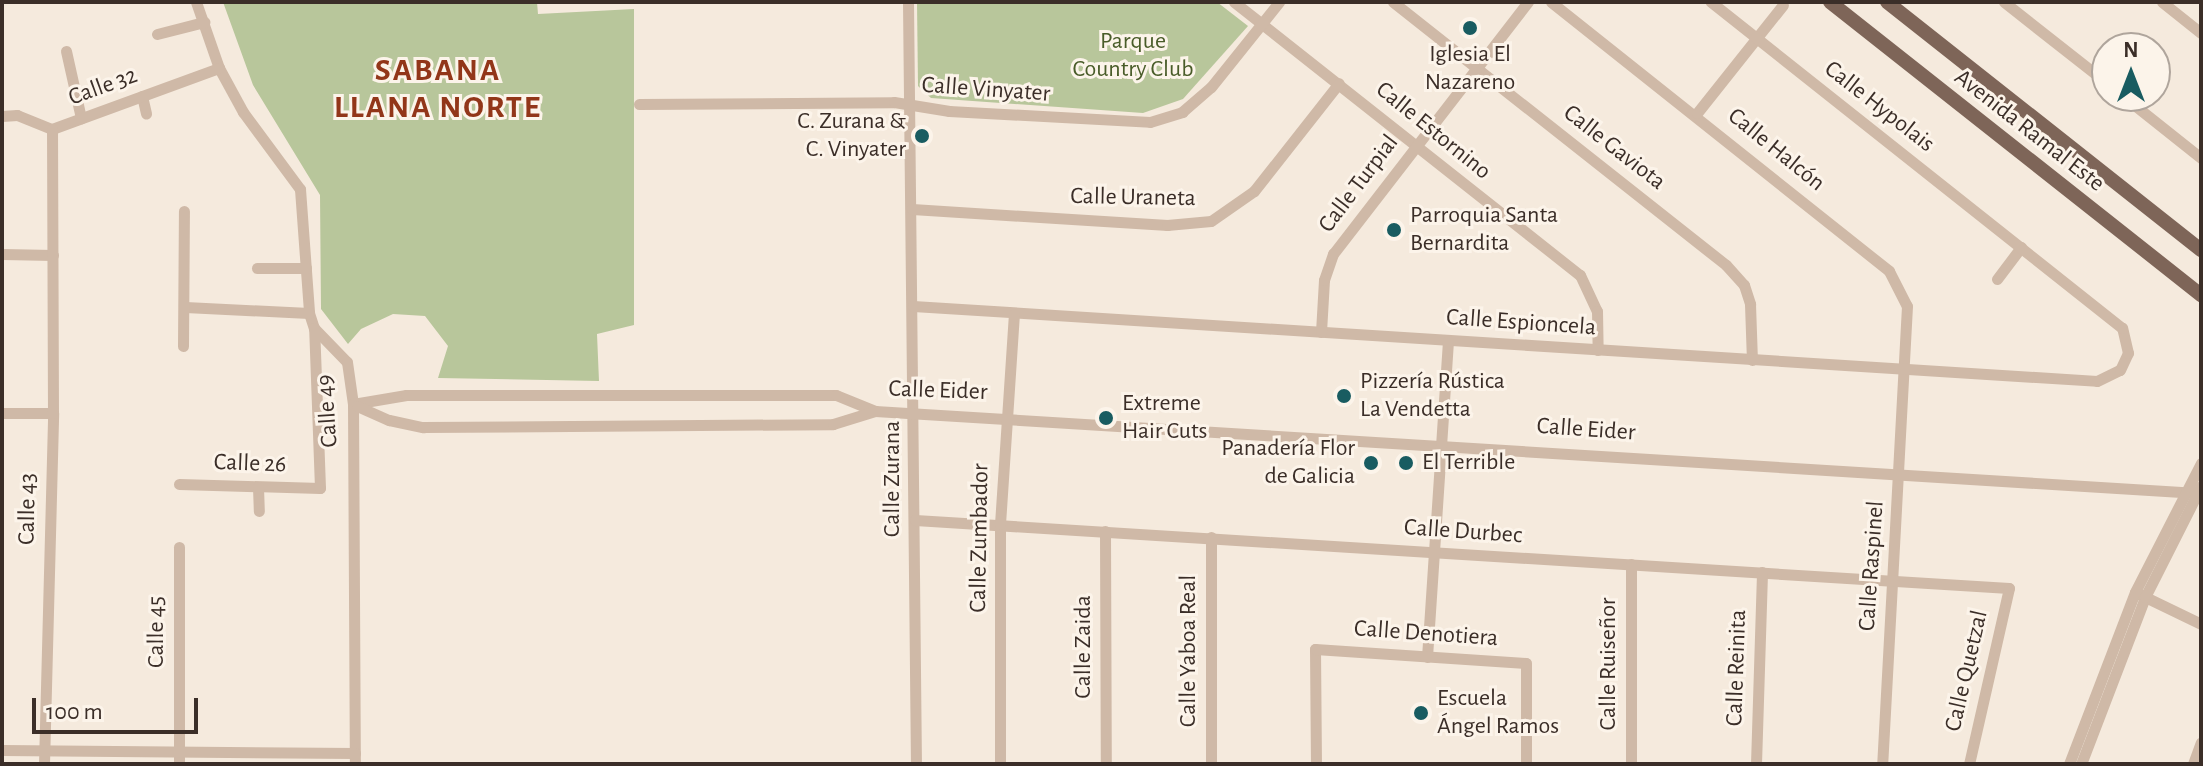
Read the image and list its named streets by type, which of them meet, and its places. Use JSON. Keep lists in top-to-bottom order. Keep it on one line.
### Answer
{"streets":{"main road":["Avenida Ramal Este"],"street":["Calle 32","Calle Vinyater","Calle Hypolais","Calle Estornino","Calle Gaviota","Calle Halcón","Calle Turpial","Calle Uraneta","Calle Espioncela","Calle Eider","Calle 49","Calle 26","Calle Zurana","Calle 43","Calle Durbec","Calle Zumbador","Calle Raspinel","Calle 45","Calle Denotiera","Calle Zaida","Calle Yaboa Real","Calle Ruiseñor","Calle Reinita","Calle Quetzal"]},"crossings":[["Calle 32","Calle 49"],["Calle 32","Calle 43"],["Calle Vinyater","Calle Estornino"],["Calle Vinyater","Calle Zurana"],["Calle Hypolais","Calle Espioncela"],["Calle Estornino","Calle Turpial"],["Calle Estornino","Calle Uraneta"],["Calle Estornino","Calle Espioncela"],["Calle Gaviota","Calle Turpial"],["Calle Gaviota","Calle Espioncela"],["Calle Halcón","Calle Espioncela"],["Calle Halcón","Calle Raspinel"],["Calle Turpial","Calle Espioncela"],["Calle Uraneta","Calle Zurana"],["Calle Espioncela","Calle Zurana"],["Calle Espioncela","Calle Zumbador"],["Calle Espioncela","Calle Raspinel"],["Calle Eider","Calle 49"],["Calle Eider","Calle Zurana"],["Calle Eider","Calle Zumbador"],["Calle Eider","Calle Raspinel"],["Calle 49","Calle 26"],["Calle Zurana","Calle Durbec"],["Calle Durbec","Calle Zumbador"],["Calle Durbec","Calle Raspinel"],["Calle Durbec","Calle Zaida"],["Calle Durbec","Calle Yaboa Real"],["Calle Durbec","Calle Ruiseñor"],["Calle Durbec","Calle Reinita"],["Calle Durbec","Calle Quetzal"]],"districts":["SABANA LLANA NORTE"],"parks":["Parque Country Club"],"places":["Iglesia El Nazareno","C. Zurana & C. Vinyater","Parroquia Santa Bernardita","Pizzería Rústica La Vendetta","Extreme Hair Cuts","Panadería Flor de Galicia","El Terrible","Escuela Ángel Ramos"],"scale_bar":"100 m","north":"top"}
